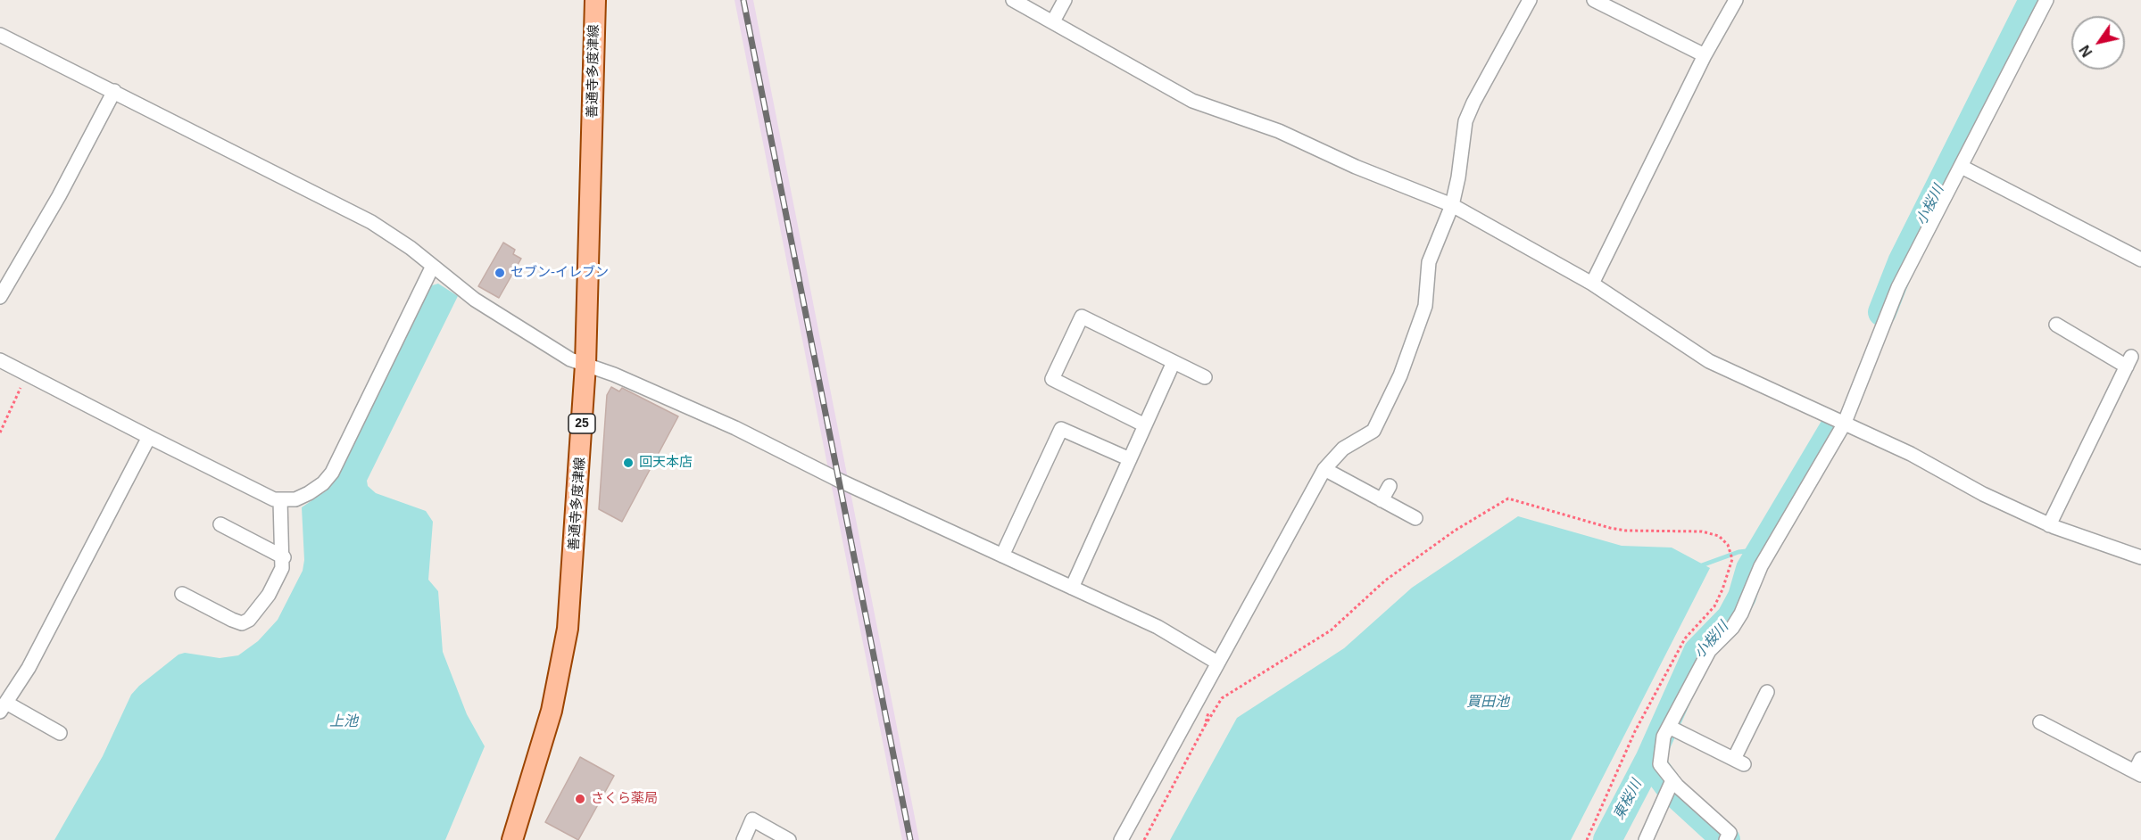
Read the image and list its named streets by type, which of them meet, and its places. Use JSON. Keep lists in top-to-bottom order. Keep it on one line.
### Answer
{"streets":{"main road":["善通寺多度津線","25"]},"water":["小桜川","買田池","上池","東桜川"],"places":["セブン-イレブン","回天本店","さくら薬局"],"north":"bottom left"}
